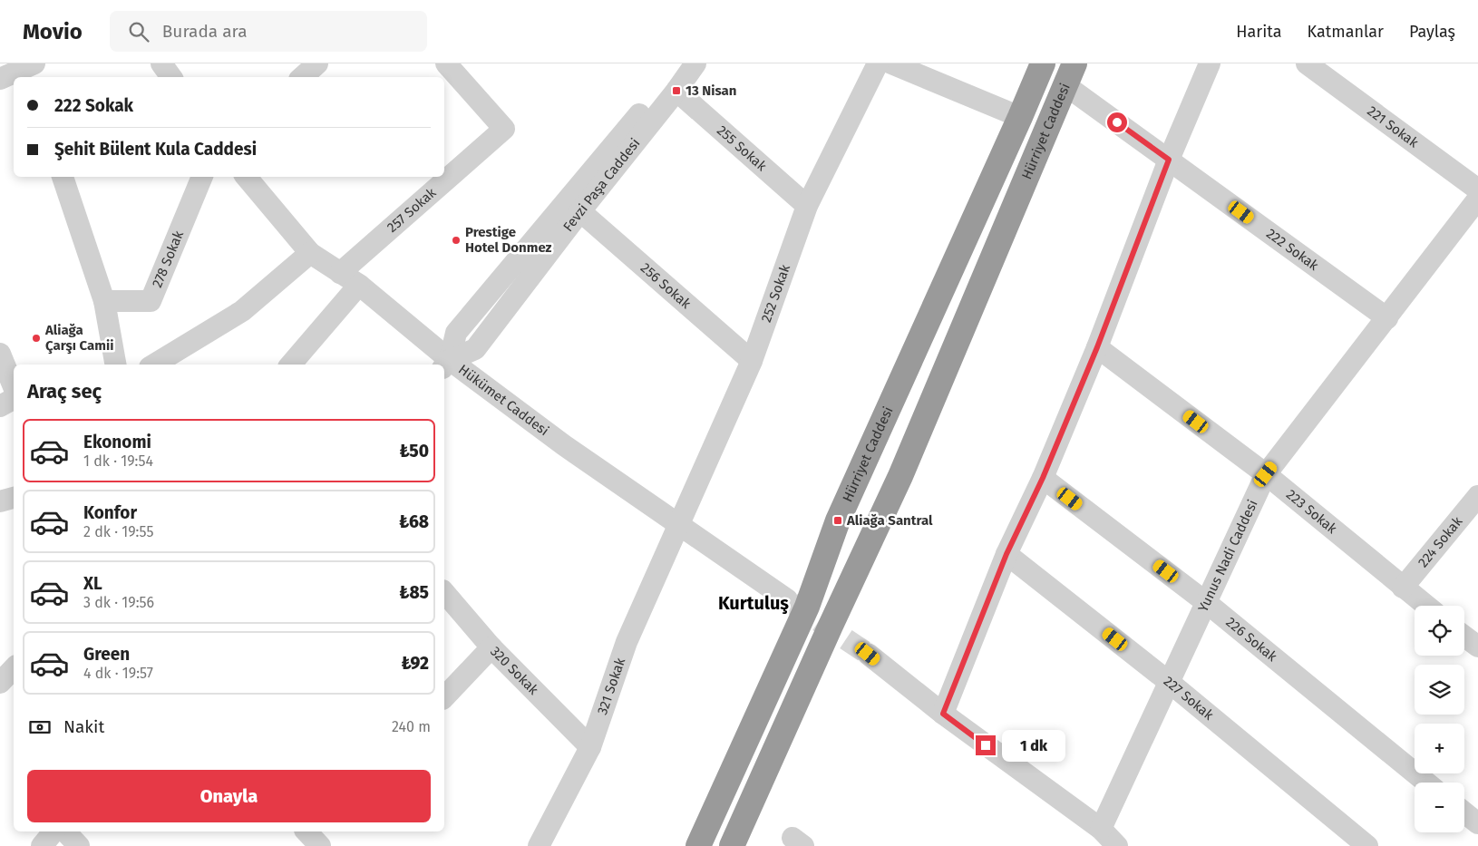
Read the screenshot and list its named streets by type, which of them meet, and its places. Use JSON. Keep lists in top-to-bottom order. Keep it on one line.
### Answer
{"streets":{"highway":["Hürriyet Caddesi"],"street":["221 Sokak","255 Sokak","Fevzi Paşa Caddesi","257 Sokak","222 Sokak","278 Sokak","256 Sokak","252 Sokak","Hükümet Caddesi","223 Sokak","224 Sokak","Yunus Nadi Caddesi","226 Sokak","320 Sokak","321 Sokak","227 Sokak"]},"crossings":[["Hürriyet Caddesi","222 Sokak"],["255 Sokak","Fevzi Paşa Caddesi"],["255 Sokak","252 Sokak"],["Fevzi Paşa Caddesi","256 Sokak"],["Fevzi Paşa Caddesi","Hükümet Caddesi"],["257 Sokak","Hükümet Caddesi"],["222 Sokak","Yunus Nadi Caddesi"],["256 Sokak","252 Sokak"],["252 Sokak","Hükümet Caddesi"],["252 Sokak","321 Sokak"],["Hükümet Caddesi","321 Sokak"],["223 Sokak","224 Sokak"],["223 Sokak","Yunus Nadi Caddesi"],["Yunus Nadi Caddesi","226 Sokak"],["Yunus Nadi Caddesi","227 Sokak"],["320 Sokak","321 Sokak"]],"districts":["Kurtuluş"],"places":{"transit":["13 Nisan","Aliağa Santral"],"other":["Prestige Hotel Donmez","Aliağa Çarşı Camii"]},"page":{"header":"Movio","search":"Burada ara","nav":["Harita","Katmanlar","Paylaş"],"banner":["222 Sokak","Şehit Bülent Kula Caddesi"],"heading":"Araç seç","list":[{"name":"Ekonomi","note":"1 dk · 19:54","value":"₺50"},{"name":"Konfor","note":"2 dk · 19:55","value":"₺68"},{"name":"XL","note":"3 dk · 19:56","value":"₺85"},{"name":"Green","note":"4 dk · 19:57","value":"₺92"}],"map_buttons":["+","−"],"pay":["Nakit","240 m"],"bubble":"1 dk","buttons":"Onayla"}}
